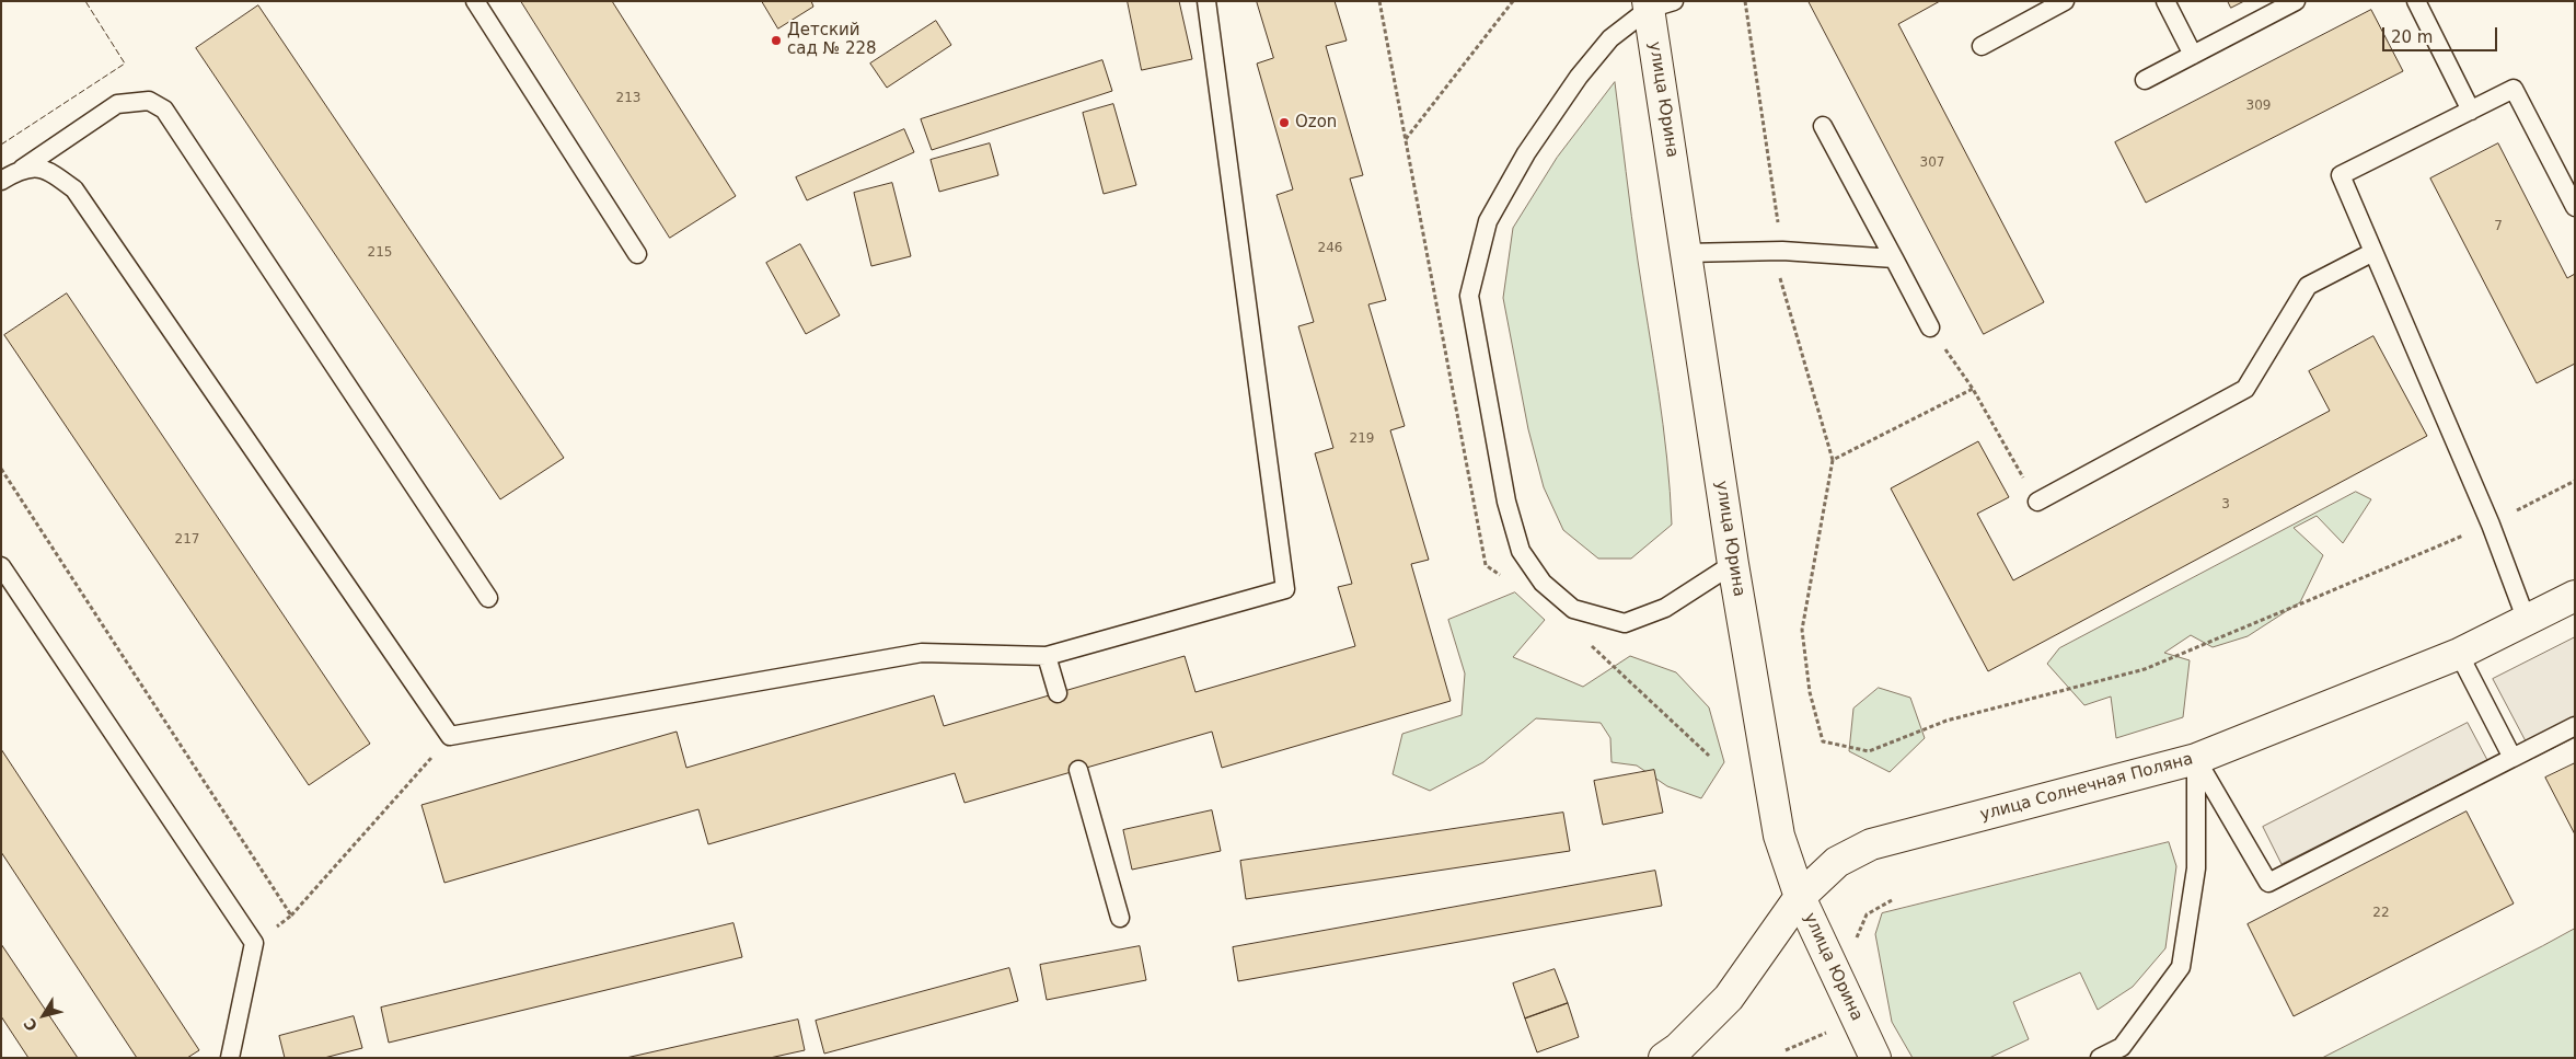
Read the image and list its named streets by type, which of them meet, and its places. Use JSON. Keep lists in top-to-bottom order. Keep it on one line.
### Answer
{"streets":{"street":["улица Юрина","улица Солнечная Поляна"]},"crossings":[["улица Юрина","улица Солнечная Поляна"]],"places":["Детский сад № 228","Ozon"],"house_numbers":["213","309","307","7","246","215","219","3","217","22"],"scale_bar":"20 m","north":"bottom left"}
